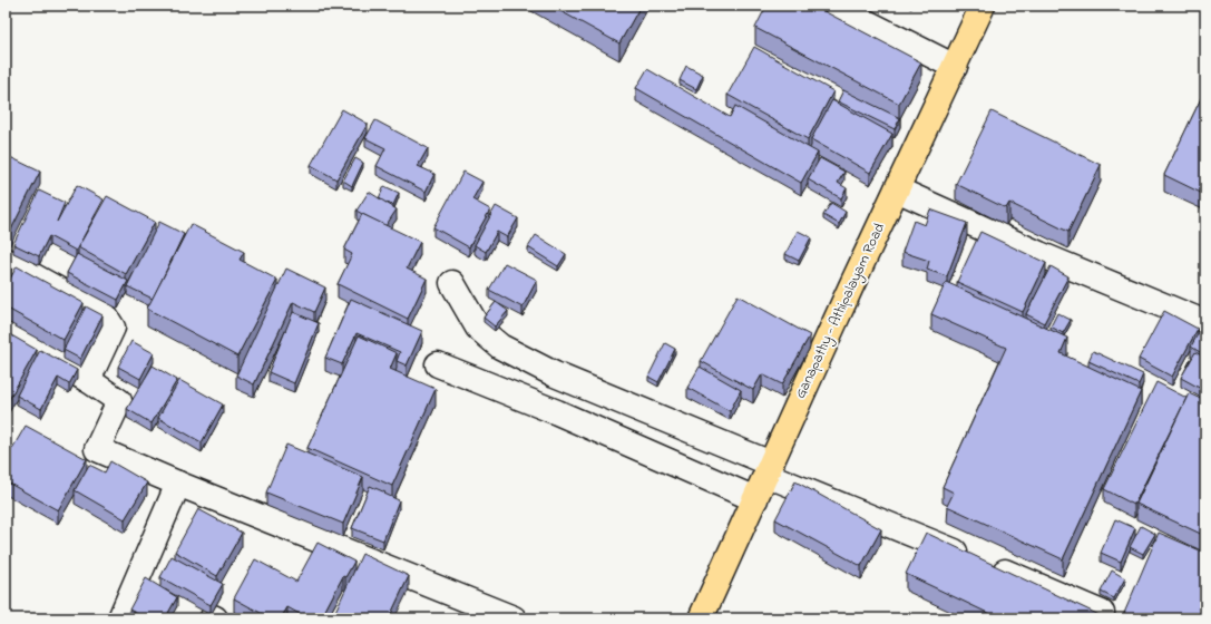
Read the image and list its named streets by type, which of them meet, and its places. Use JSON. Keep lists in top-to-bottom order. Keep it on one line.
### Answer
{"streets":{"main road":["Ganapathy - Athipalayam Road"]}}
